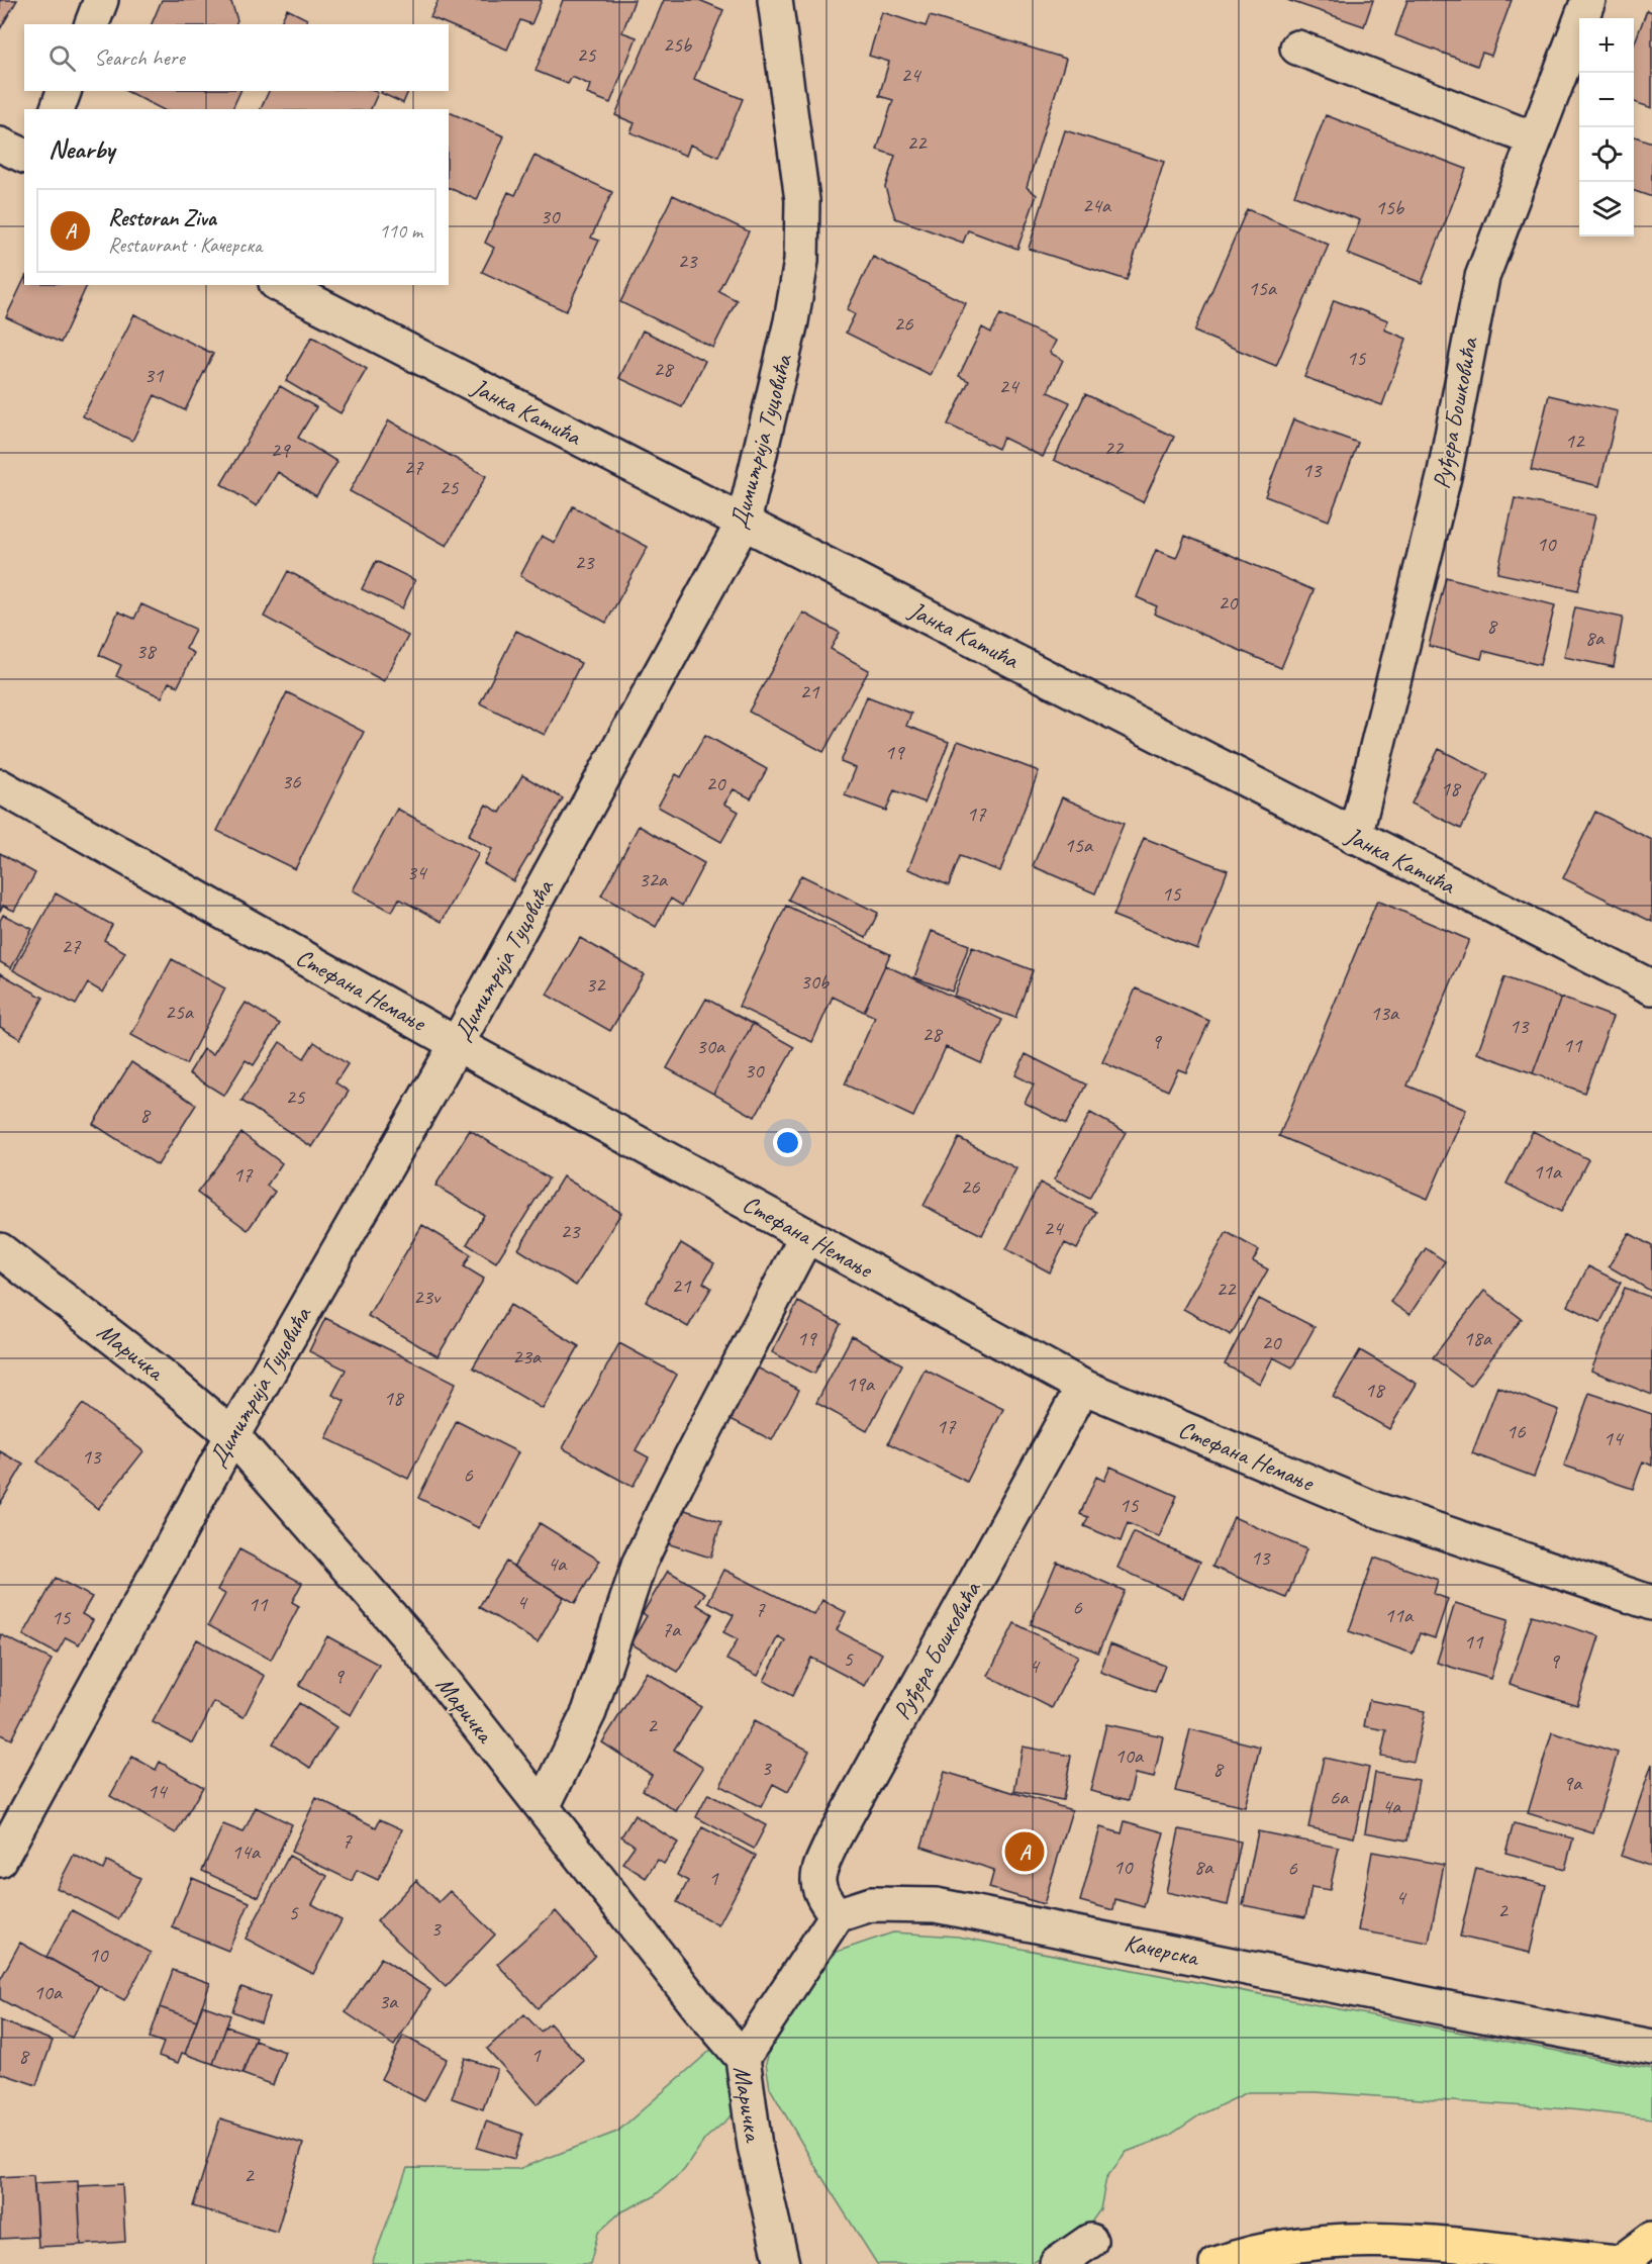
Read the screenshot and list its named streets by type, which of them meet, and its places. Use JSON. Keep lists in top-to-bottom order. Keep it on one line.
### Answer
{"streets":{"street":["Јанка Катића","Руђера Бошковића","Димитрија Туцовића","Стефана Немање","Маричка","Качерска"]},"crossings":[["Јанка Катића","Руђера Бошковића"],["Јанка Катића","Димитрија Туцовића"],["Руђера Бошковића","Стефана Немање"],["Руђера Бошковића","Качерска"],["Димитрија Туцовића","Стефана Немање"],["Димитрија Туцовића","Маричка"]],"house_numbers":["25b","25","24","22","24a","15b","30","23","15a","26","15","28","31","24","12","22","29","27","13","25","10","23","20","8","8a","38","21","19","36","20","18","17","15a","34","32a","15","27","30b","32","25a","13a","13","28","9","11","30a","30","25","8","11a","17","26","24","23","21","22","23v","19","18a","20","23a","19a","18","18","17","16","14","13","6","15","13","4a","4","11","6","7","11a","15","7a","11","5","9","4","9","2","10a","3","8","9a","14","6a","4a","7","14a","10","8a","6","1","4","2","5","3","10","10a","3a","1","8","2"],"page":{"map_buttons":["+","−"],"search":"Search here","heading":"Nearby","list":[{"mark":"A","name":"Restoran Ziva","note":"Restaurant · Качерска","value":"110 m"}],"pins":"A"}}
